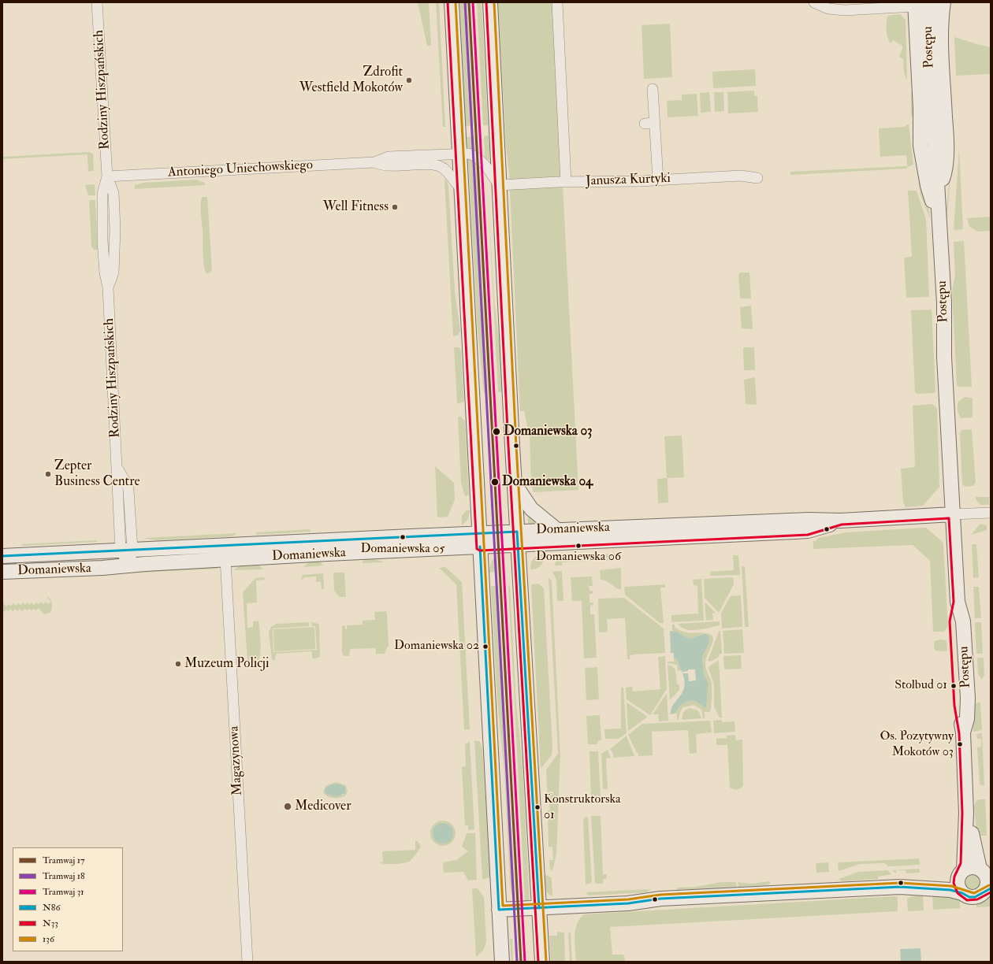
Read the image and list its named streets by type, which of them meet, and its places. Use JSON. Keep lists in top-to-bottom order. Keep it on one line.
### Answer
{"streets":{"street":["Postępu","Rodziny Hiszpańskich","Antoniego Uniechowskiego","Janusza Kurtyki","Domaniewska","Magazynowa"]},"crossings":[["Postępu","Domaniewska"],["Rodziny Hiszpańskich","Antoniego Uniechowskiego"],["Rodziny Hiszpańskich","Domaniewska"],["Antoniego Uniechowskiego","Janusza Kurtyki"],["Domaniewska","Magazynowa"]],"places":["Zdrofit Westfield Mokotów","Well Fitness","Domaniewska 03","Zepter Business Centre","Domaniewska 04","Domaniewska 05","Domaniewska 06","Domaniewska 02","Muzeum Policji","Stolbud 01","Os. Pozytywny Mokotów 03","Medicover","Konstruktorska 01"],"lines":["tram line 17","tram line 18","tram line 31","transit line N33","transit line 136","transit line N86"],"legend":["Tramwaj 17","Tramwaj 18","Tramwaj 31","N86","N33","136"]}
